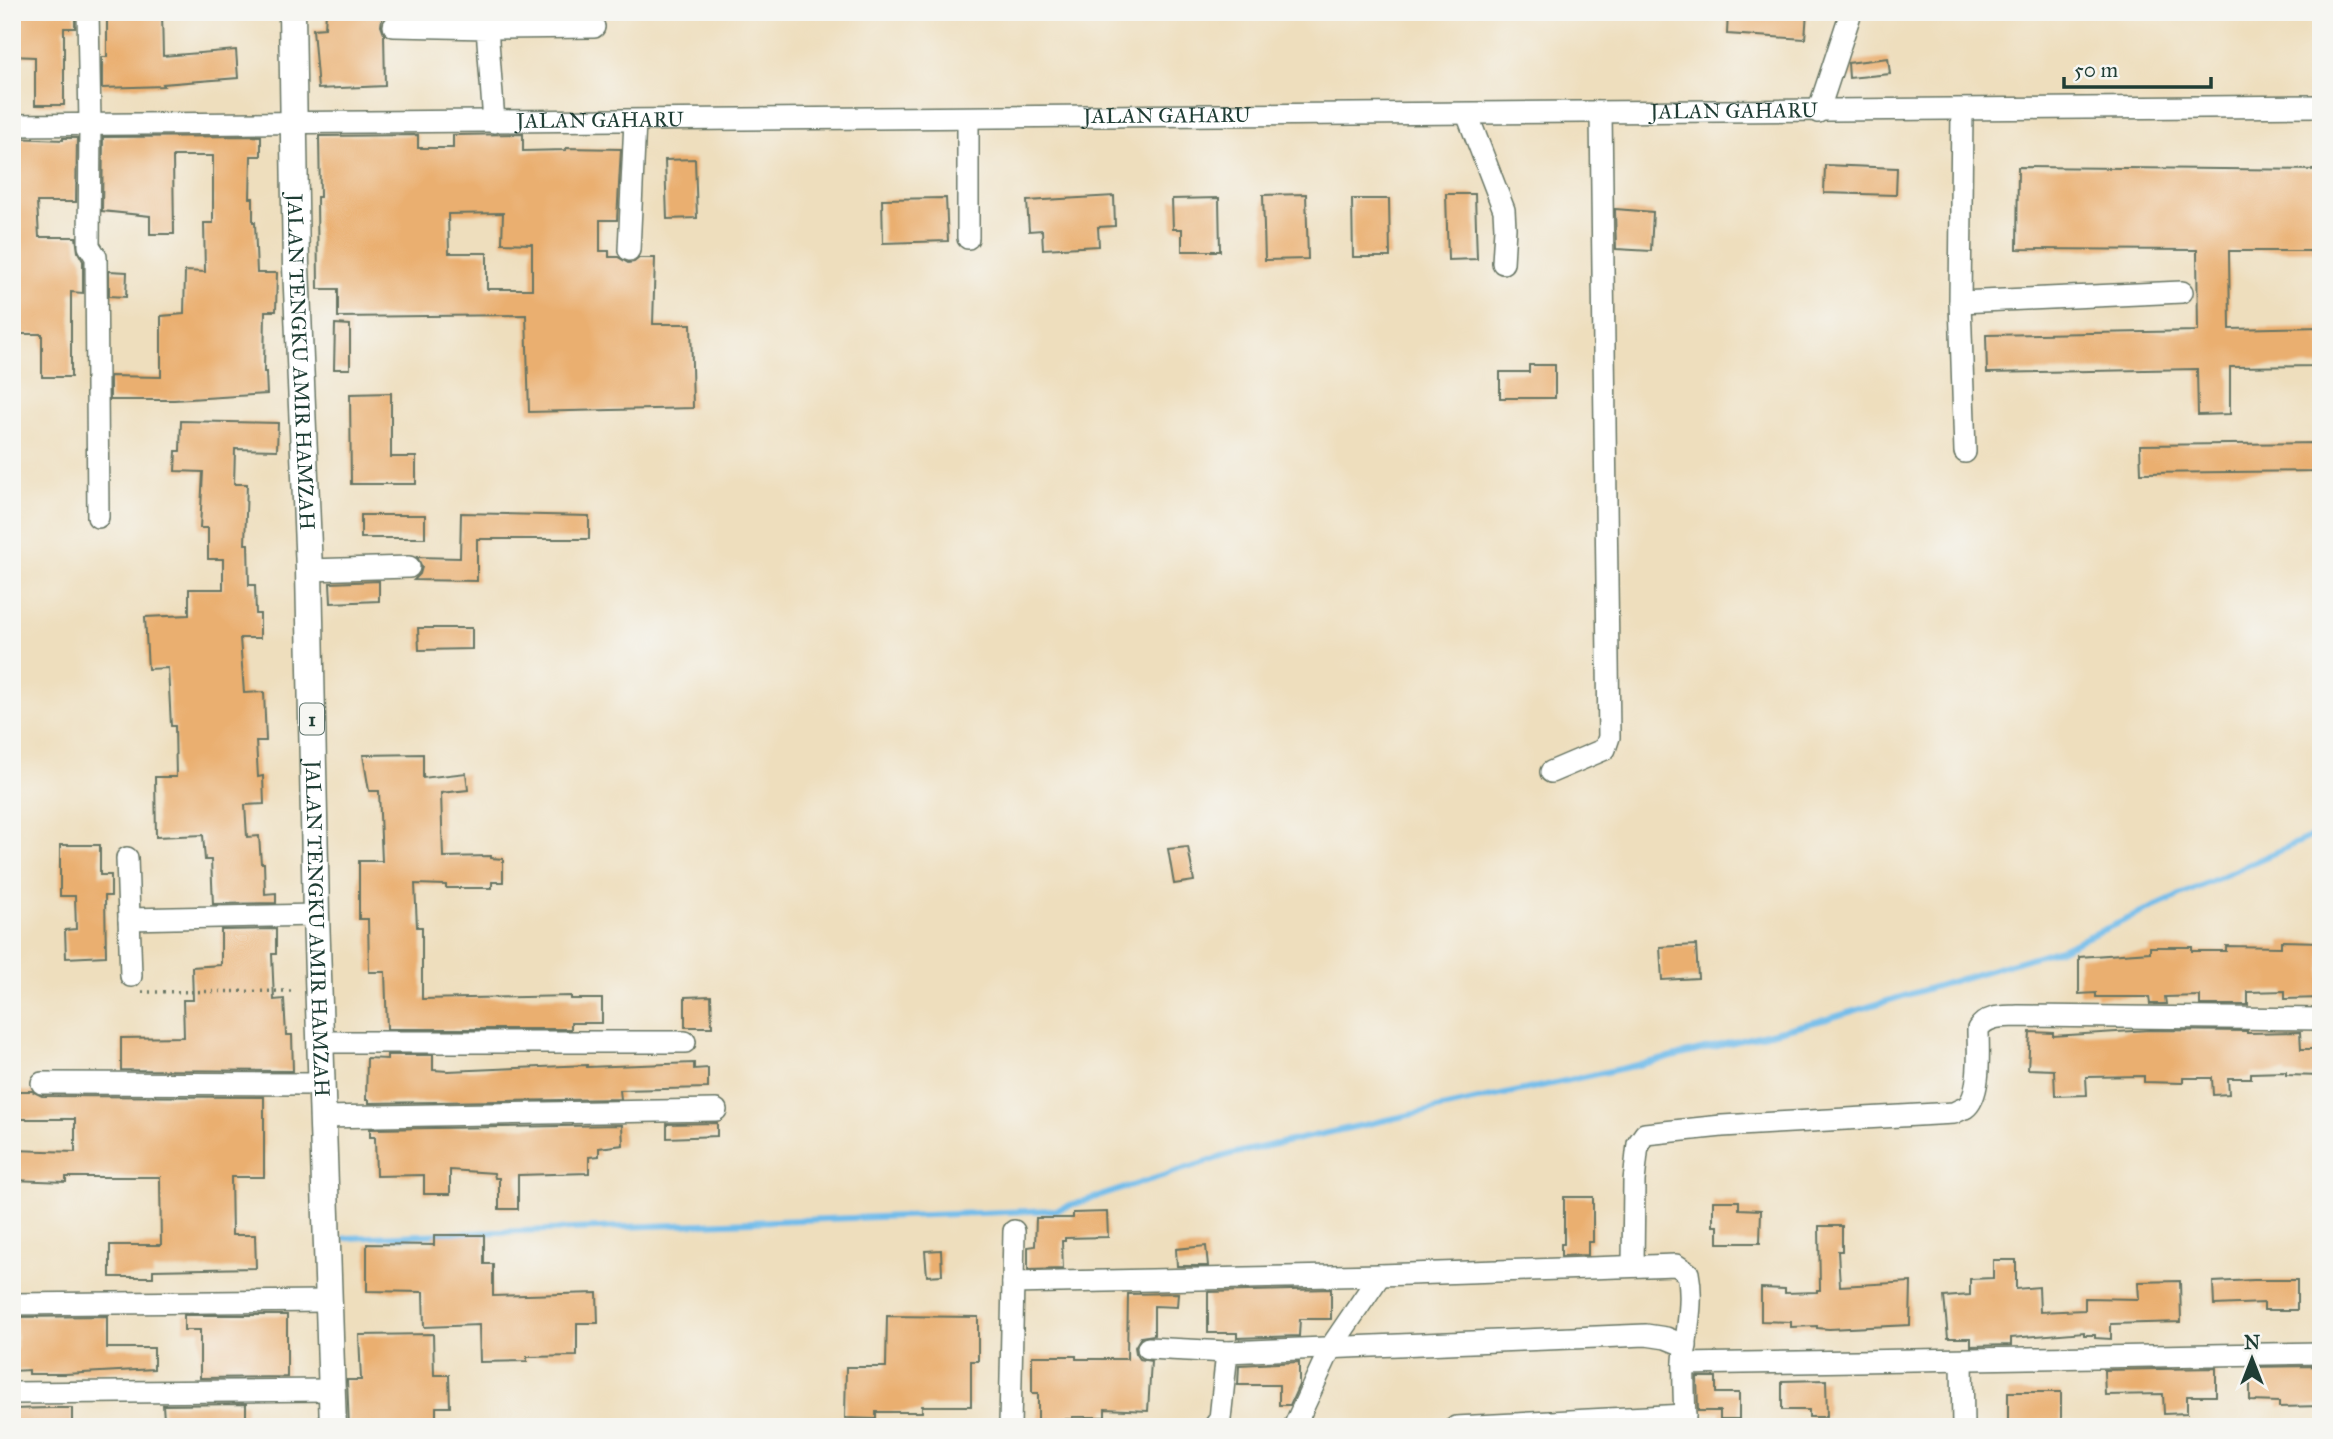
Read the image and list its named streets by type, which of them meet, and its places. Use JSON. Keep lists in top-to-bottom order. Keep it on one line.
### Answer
{"streets":{"main road":["JALAN TENGKU AMIR HAMZAH","1"],"street":["JALAN GAHARU"]},"crossings":[["JALAN GAHARU","JALAN TENGKU AMIR HAMZAH"]],"scale_bar":"50 m","north":"top"}
